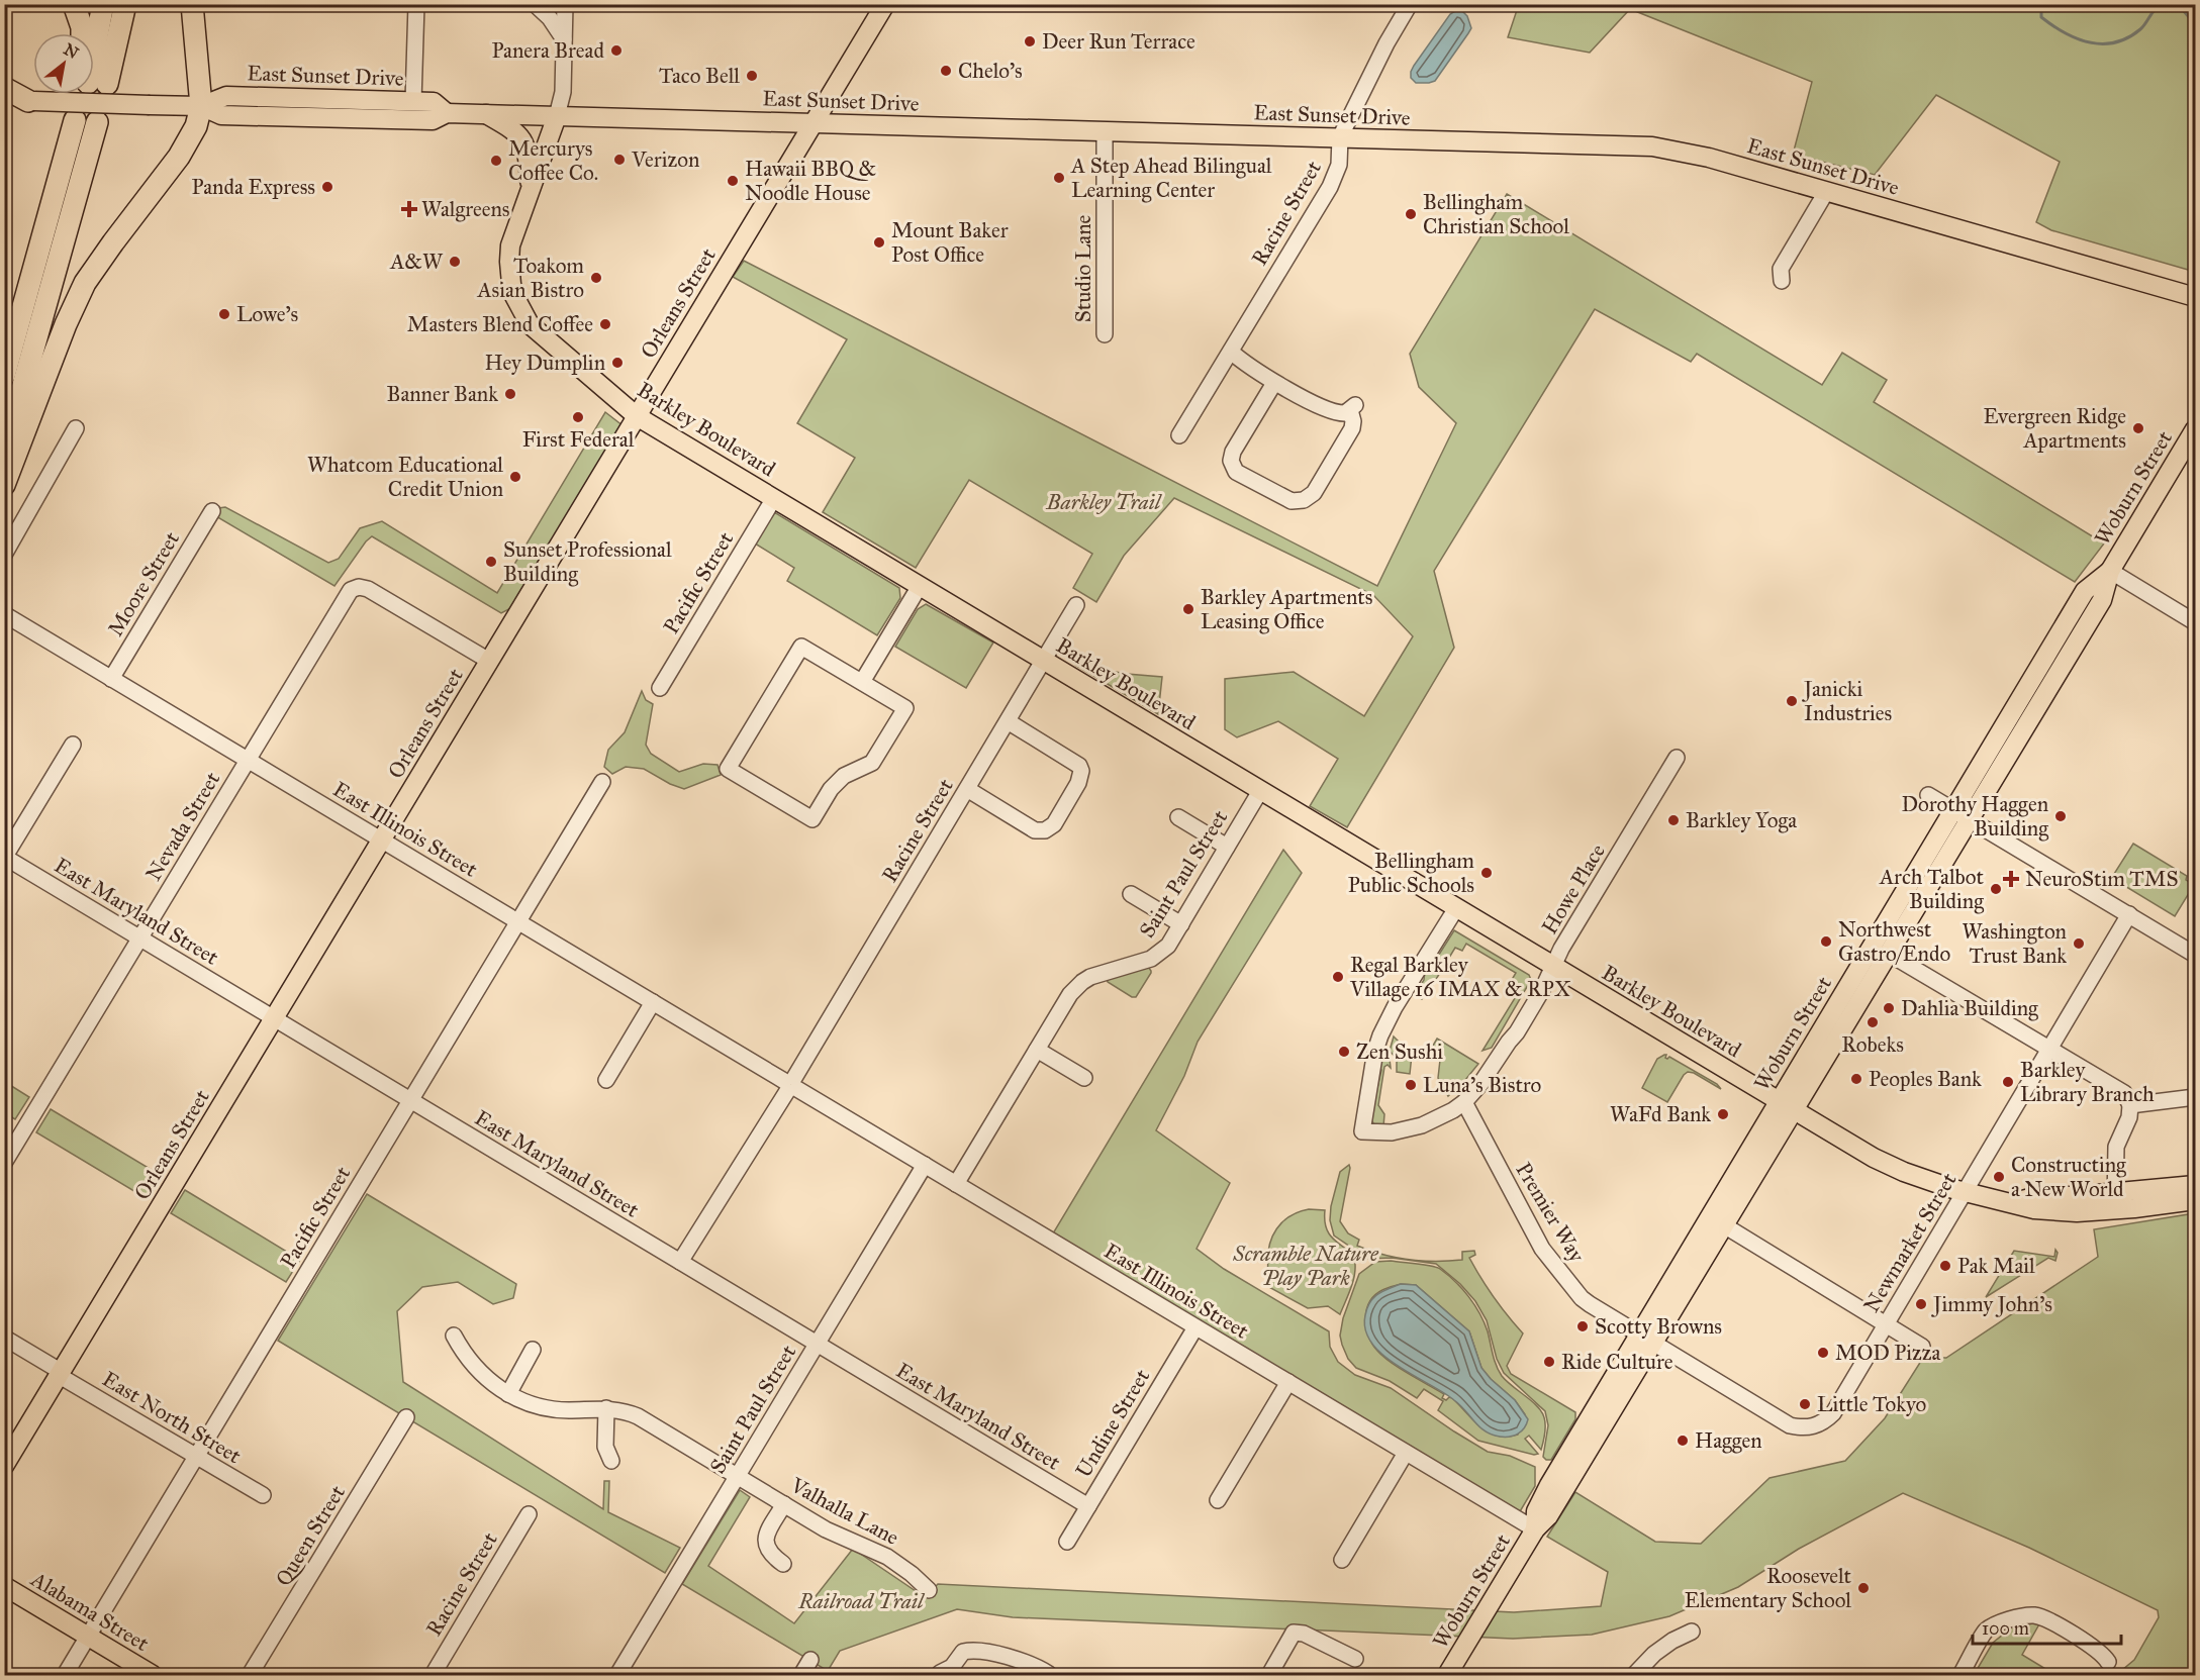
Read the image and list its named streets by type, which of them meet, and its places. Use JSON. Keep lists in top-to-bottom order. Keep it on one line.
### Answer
{"streets":{"main road":["East Sunset Drive","Orleans Street","Barkley Boulevard","Woburn Street","Alabama Street"],"street":["Racine Street","Studio Lane","Pacific Street","Moore Street","Nevada Street","East Illinois Street","Saint Paul Street","Howe Place","East Maryland Street","Premier Way","Newmarket Street","East North Street","Undine Street","Valhalla Lane","Queen Street"]},"crossings":[["East Sunset Drive","Racine Street"],["East Sunset Drive","Studio Lane"],["East Sunset Drive","Orleans Street"],["East Sunset Drive","Barkley Boulevard"],["Racine Street","Barkley Boulevard"],["Racine Street","East Illinois Street"],["Racine Street","East Maryland Street"],["Orleans Street","Barkley Boulevard"],["Orleans Street","Nevada Street"],["Orleans Street","East Illinois Street"],["Orleans Street","East Maryland Street"],["Orleans Street","East North Street"],["Barkley Boulevard","Woburn Street"],["Barkley Boulevard","Pacific Street"],["Barkley Boulevard","Saint Paul Street"],["Barkley Boulevard","Howe Place"],["Barkley Boulevard","Newmarket Street"],["Woburn Street","East Illinois Street"],["Woburn Street","Premier Way"],["Woburn Street","Newmarket Street"],["Pacific Street","East Illinois Street"],["Pacific Street","East Maryland Street"],["Pacific Street","East North Street"],["Pacific Street","Alabama Street"],["Moore Street","East Illinois Street"],["Nevada Street","East Illinois Street"],["Nevada Street","East Maryland Street"],["East Illinois Street","Saint Paul Street"],["East Illinois Street","Undine Street"],["Saint Paul Street","East Maryland Street"],["Saint Paul Street","Valhalla Lane"],["Howe Place","Premier Way"],["East Maryland Street","Undine Street"],["Premier Way","Newmarket Street"]],"parks":["Barkley Trail","Scramble Nature Play Park","Railroad Trail"],"places":{"other":["Deer Run Terrace","Panera Bread","Chelo's","Taco Bell","Verizon","Mercurys Coffee Co.","A Step Ahead Bilingual Learning Center","Hawaii BBQ & Noodle House","Panda Express","Bellingham Christian School","Mount Baker Post Office","A&W","Toakom Asian Bistro","Lowe's","Masters Blend Coffee","Hey Dumplin","Banner Bank","First Federal","Evergreen Ridge Apartments","Whatcom Educational Credit Union","Sunset Professional Building","Barkley Apartments Leasing Office","Janicki Industries","Dorothy Haggen Building","Barkley Yoga","Bellingham Public Schools","Arch Talbot Building","Northwest Gastro/Endo","Washington Trust Bank","Regal Barkley Village 16 IMAX & RPX","Dahlia Building","Robeks","Zen Sushi","Peoples Bank","Barkley Library Branch","Luna's Bistro","WaFd Bank","Constructing a New World","Pak Mail","Jimmy John's","Scotty Browns","MOD Pizza","Ride Culture","Little Tokyo","Haggen","Roosevelt Elementary School"],"health":["Walgreens","NeuroStim TMS"]},"scale_bar":"100 m","north":"top right"}
